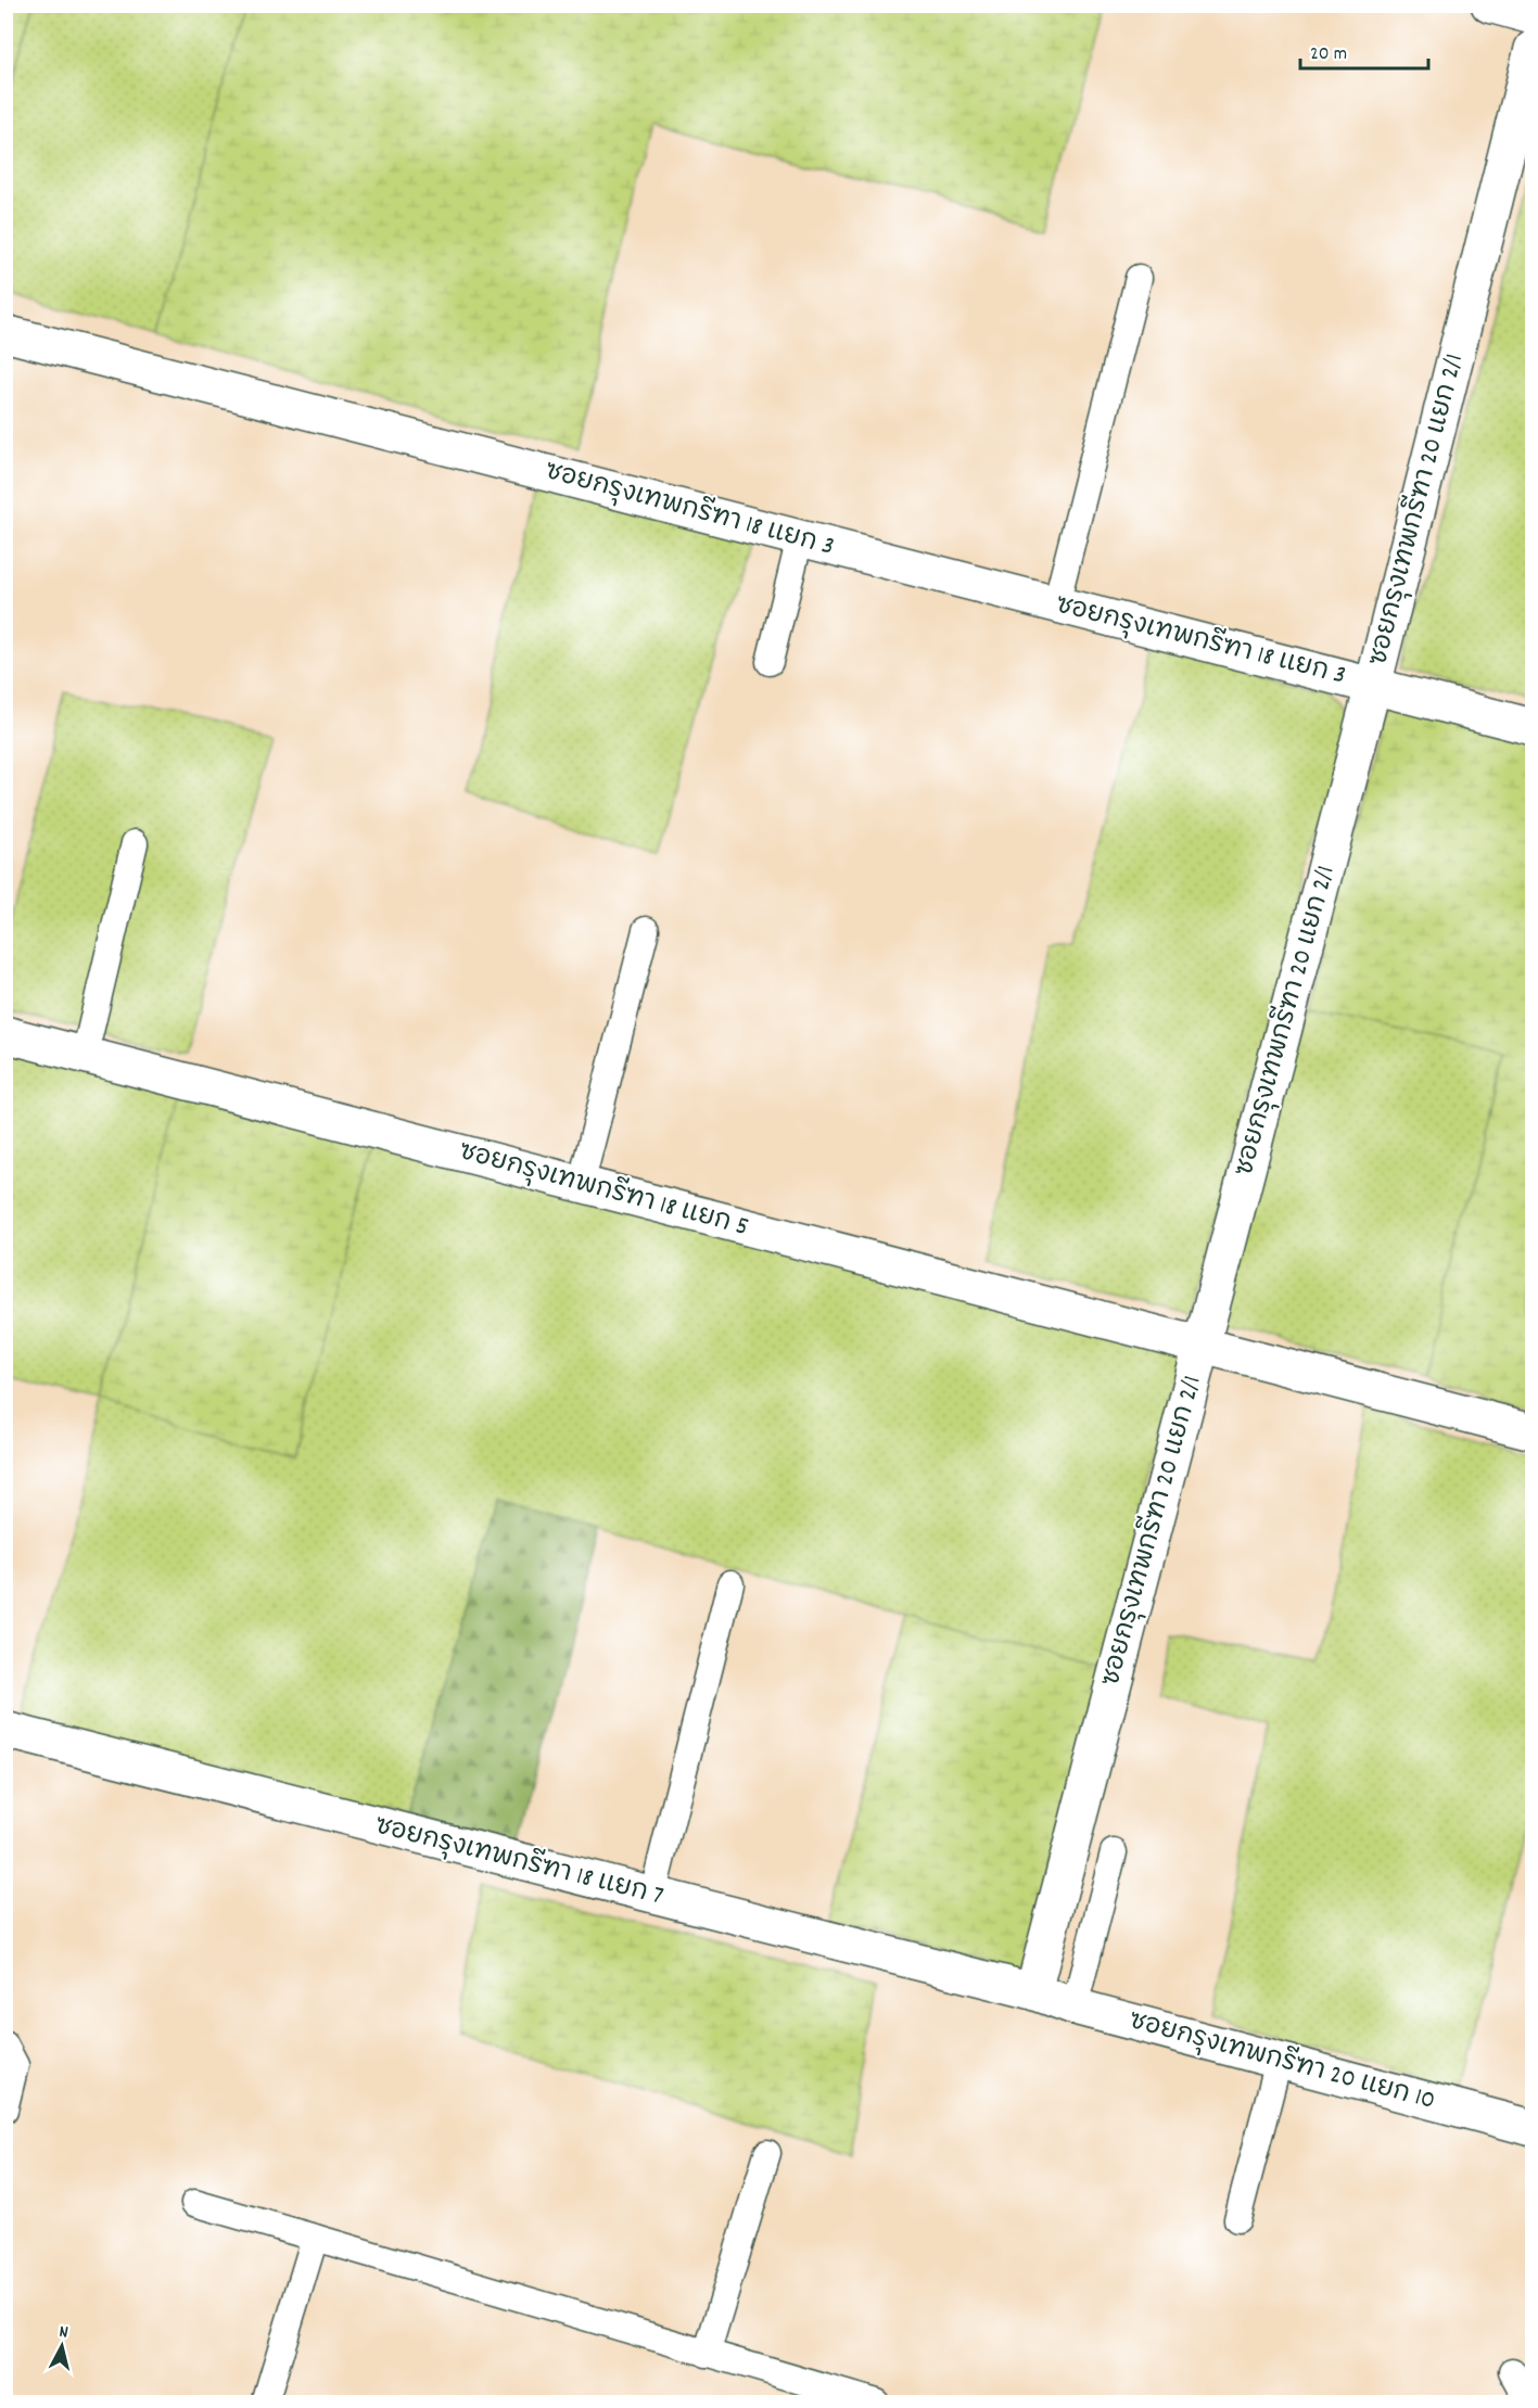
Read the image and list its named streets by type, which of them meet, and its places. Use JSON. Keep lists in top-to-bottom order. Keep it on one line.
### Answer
{"streets":{"street":["ซอยกรุงเทพกรีฑา 18 แยก 3","ซอยกรุงเทพกรีฑา 20 แยก 2/1","ซอยกรุงเทพกรีฑา 18 แยก 5","ซอยกรุงเทพกรีฑา 18 แยก 7","ซอยกรุงเทพกรีฑา 20 แยก 10"]},"crossings":[["ซอยกรุงเทพกรีฑา 18 แยก 3","ซอยกรุงเทพกรีฑา 20 แยก 2/1"],["ซอยกรุงเทพกรีฑา 20 แยก 2/1","ซอยกรุงเทพกรีฑา 18 แยก 5"],["ซอยกรุงเทพกรีฑา 20 แยก 2/1","ซอยกรุงเทพกรีฑา 18 แยก 7"],["ซอยกรุงเทพกรีฑา 20 แยก 2/1","ซอยกรุงเทพกรีฑา 20 แยก 10"],["ซอยกรุงเทพกรีฑา 18 แยก 7","ซอยกรุงเทพกรีฑา 20 แยก 10"]],"scale_bar":"20 m","north":"top"}
